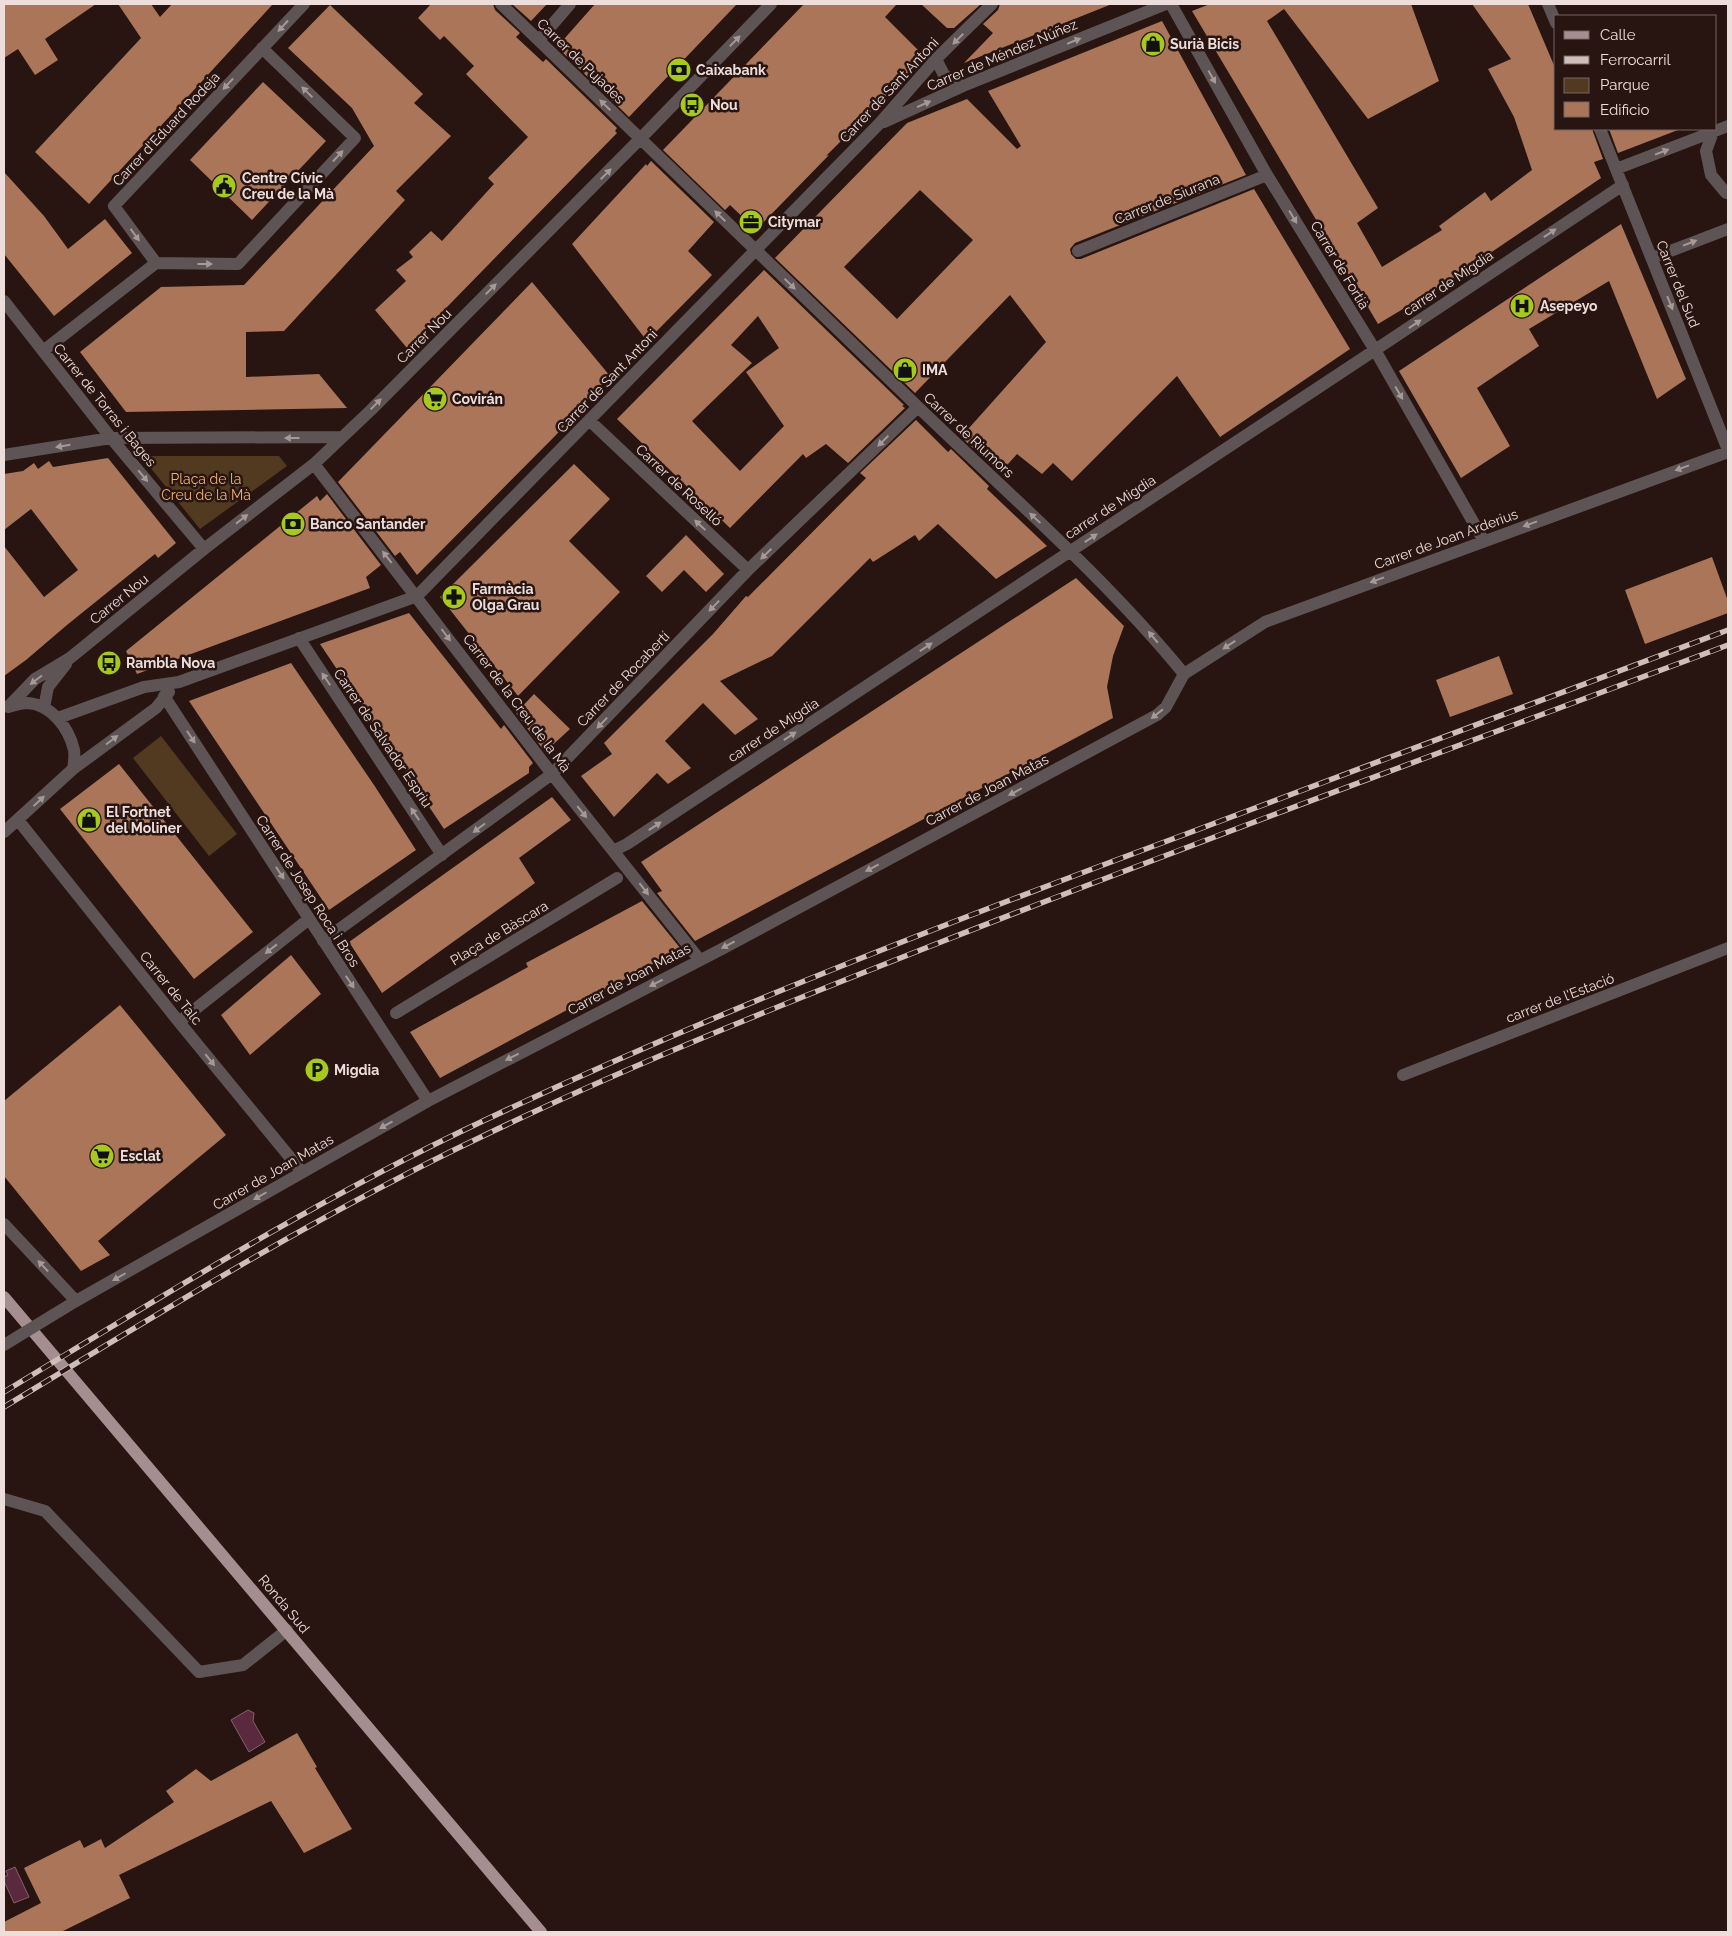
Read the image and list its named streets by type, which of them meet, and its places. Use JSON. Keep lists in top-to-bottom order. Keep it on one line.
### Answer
{"streets":{"main road":["Ronda Sud"],"street":["Carrer de Méndez Núñez","Carrer de Pujades","Carrer de Sant Antoni","Carrer d'Eduard Rodeja","Carrer de Siurana","Carrer de Fortià","carrer de Migdia","Carrer del Sud","Carrer Nou","Carrer de Torras i Bages","Carrer de Riumors","Carrer de Roselló","Carrer de Joan Arderius","Carrer de Rocabertí","Carrer de la Creu de la Mà","Carrer de Salvador Espriu","Carrer de Joan Matas","Carrer de Josep Roca i Bros","Plaça de Bàscara","Carrer de Talc","carrer de l'Estació"]},"crossings":[["Carrer de Méndez Núñez","Carrer de Sant Antoni"],["Carrer de Pujades","Carrer Nou"],["Carrer de Pujades","Carrer de Riumors"],["Carrer de Sant Antoni","Carrer de Riumors"],["Carrer de Sant Antoni","Carrer de Roselló"],["Carrer de Sant Antoni","Carrer de la Creu de la Mà"],["Carrer de Sant Antoni","Carrer de Salvador Espriu"],["Carrer de Sant Antoni","Carrer de Josep Roca i Bros"],["Carrer de Siurana","Carrer de Fortià"],["Carrer de Fortià","carrer de Migdia"],["Carrer de Fortià","Carrer de Joan Arderius"],["carrer de Migdia","Carrer del Sud"],["carrer de Migdia","Carrer de Riumors"],["carrer de Migdia","Carrer de la Creu de la Mà"],["Carrer del Sud","Carrer de Joan Arderius"],["Carrer Nou","Carrer de Torras i Bages"],["Carrer Nou","Carrer de Riumors"],["Carrer Nou","Carrer de la Creu de la Mà"],["Carrer de Riumors","Carrer de Joan Arderius"],["Carrer de Riumors","Carrer de Rocabertí"],["Carrer de Riumors","Carrer de Joan Matas"],["Carrer de Roselló","Carrer de Rocabertí"],["Carrer de Joan Arderius","Carrer de Joan Matas"],["Carrer de Rocabertí","Carrer de la Creu de la Mà"],["Carrer de Rocabertí","Carrer de Salvador Espriu"],["Carrer de Rocabertí","Carrer de Josep Roca i Bros"],["Carrer de la Creu de la Mà","Carrer de Joan Matas"],["Carrer de Joan Matas","Carrer de Josep Roca i Bros"],["Carrer de Joan Matas","Carrer de Talc"]],"one_way":["Carrer de Méndez Núñez","Carrer de Pujades","Carrer d'Eduard Rodeja","Carrer de Fortià","carrer de Migdia","Carrer del Sud","Carrer Nou","Carrer de Torras i Bages","Carrer de Roselló","Carrer de Joan Arderius","Carrer de Rocabertí","Carrer de Salvador Espriu","Carrer de Joan Matas","Carrer de Josep Roca i Bros","Carrer de Talc"],"parks":["Plaça de la Creu de la Mà"],"places":{"shop":["Surià Bicis","IMA","El Fortnet del Moliner"],"bank":["Caixabank","Banco Santander"],"bus stop":["Nou","Rambla Nova"],"public building":["Centre Cívic Creu de la Mà"],"office":["Citymar"],"hospital":["Asepeyo"],"supermarket":["Covirán","Esclat"],"pharmacy":["Farmàcia Olga Grau"],"parking":["Migdia"]},"legend":["Calle","Ferrocarril","Parque","Edificio"]}
